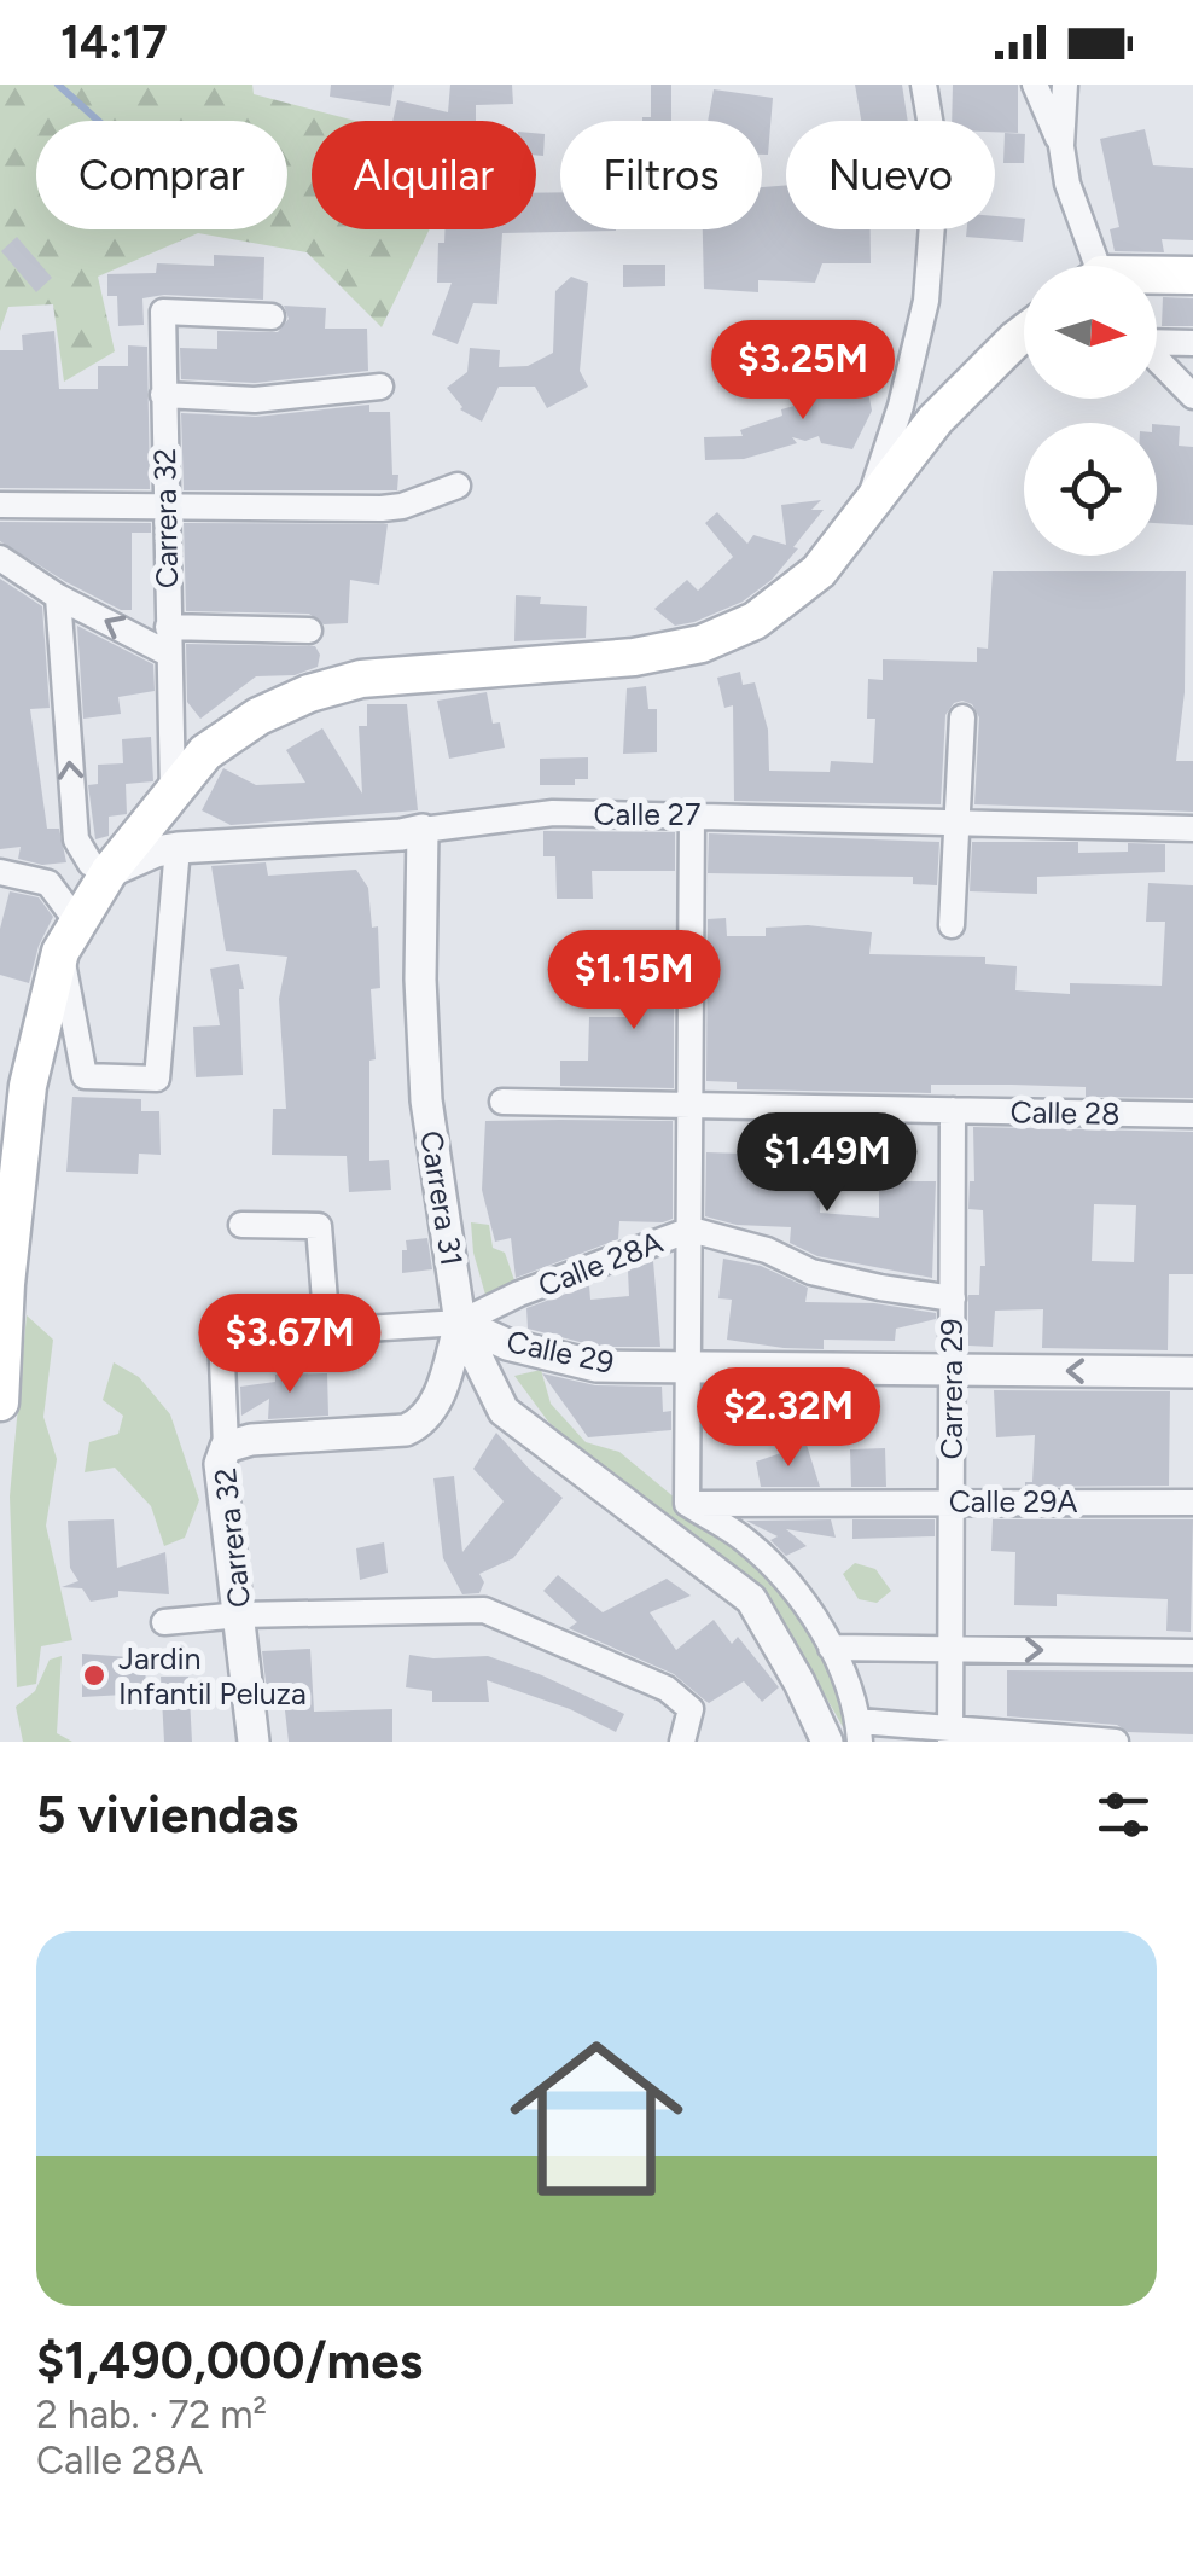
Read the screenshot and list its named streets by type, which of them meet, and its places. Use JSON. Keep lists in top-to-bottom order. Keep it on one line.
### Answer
{"streets":{"street":["Carrera 32","Calle 27","Calle 28","Carrera 31","Calle 28A","Calle 29","Carrera 29","Calle 29A"]},"crossings":[["Carrera 32","Calle 29"],["Calle 27","Carrera 31"],["Calle 28","Carrera 29"],["Carrera 31","Calle 28A"],["Carrera 31","Calle 29"],["Calle 28A","Calle 29"],["Calle 28A","Carrera 29"],["Calle 29","Carrera 29"],["Carrera 29","Calle 29A"]],"places":["Jardin Infantil Peluza"],"north":"right","page":{"status":"14:17","chip":["Comprar","Alquilar","Filtros","Nuevo"],"price":["$3.25M","$1.15M","$1.49M","$3.67M","$2.32M"],"heading":"5 viviendas","list":[{"name":"$1,490,000/mes","note":"2 hab. · 72 m² · Calle 28A"}]}}
